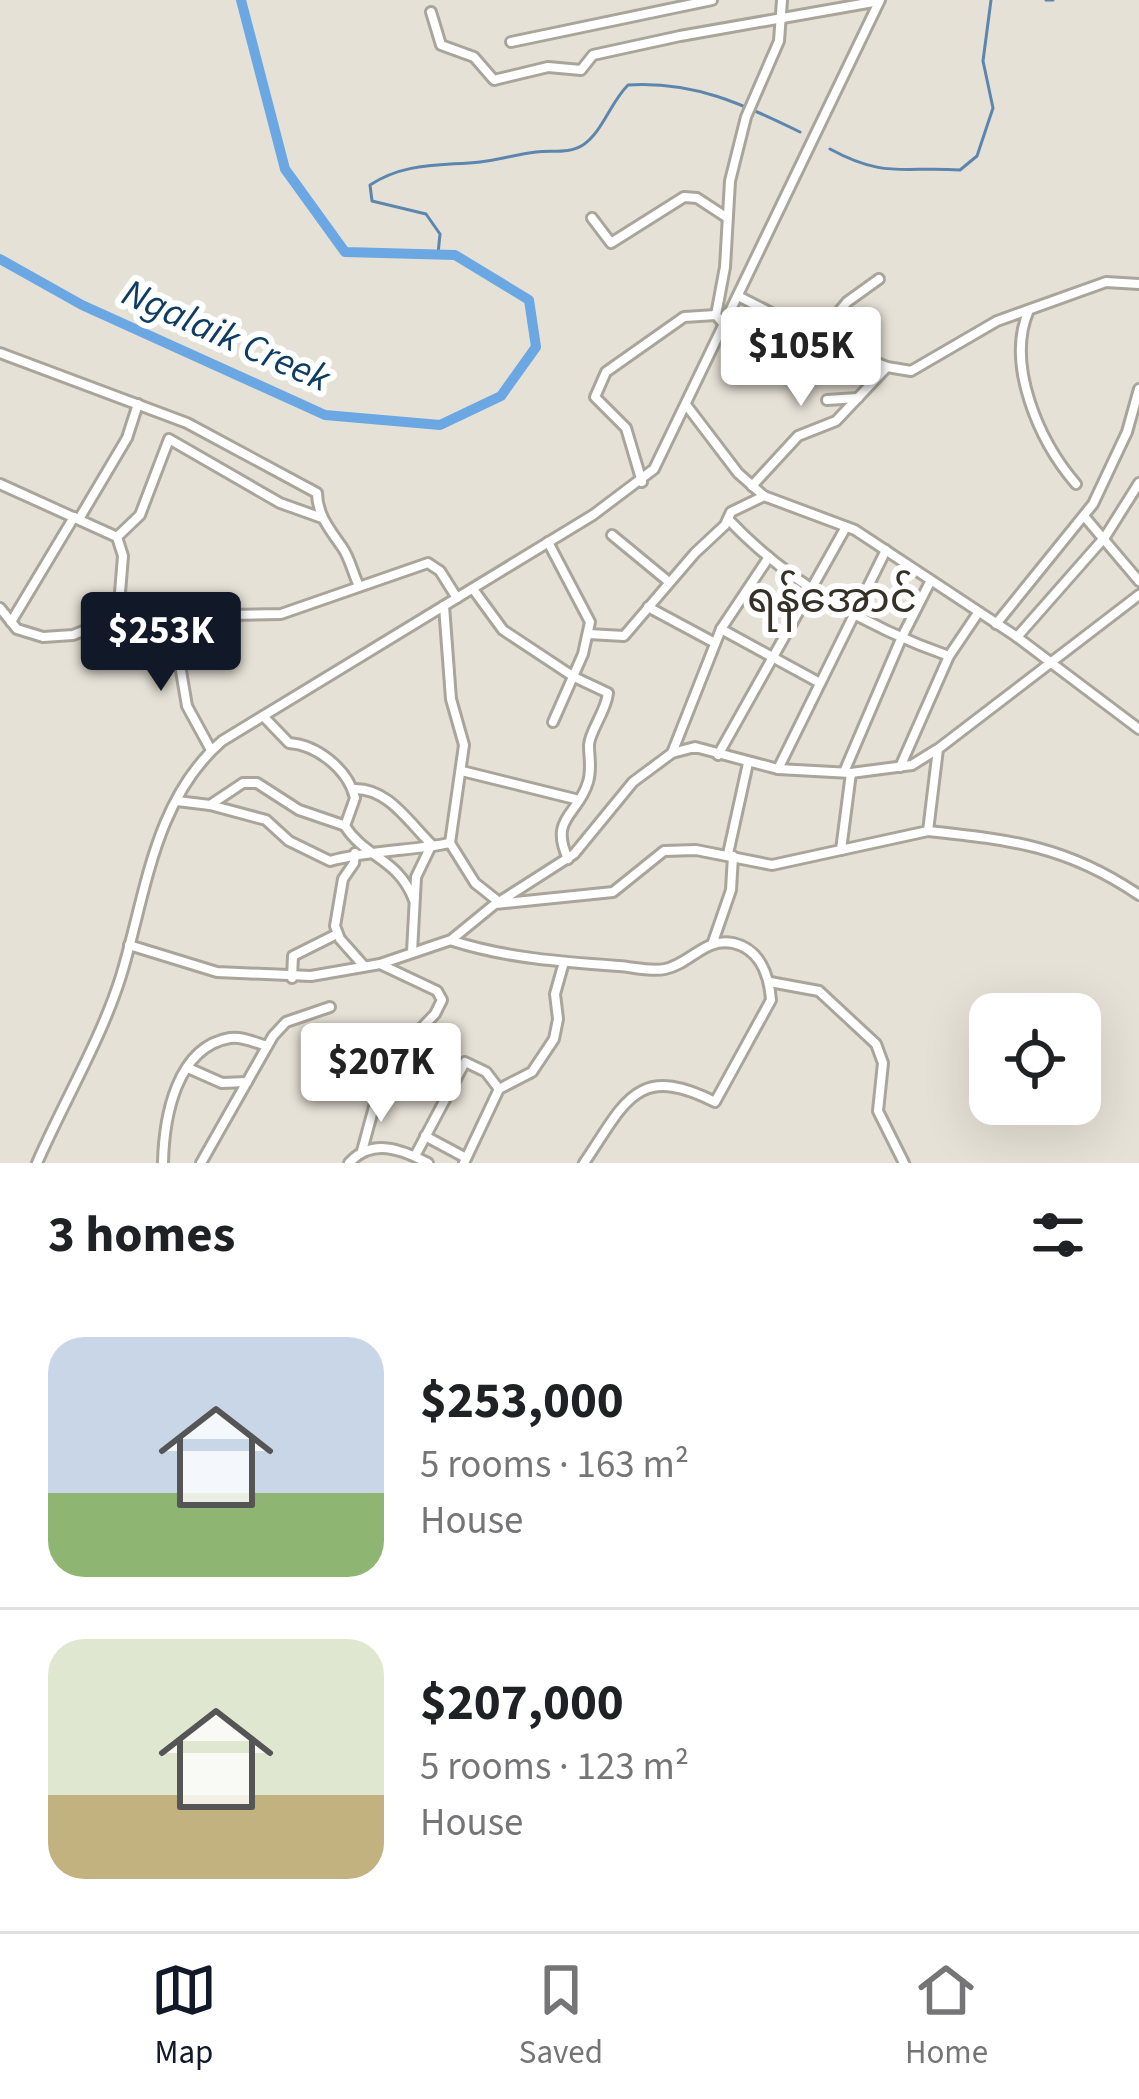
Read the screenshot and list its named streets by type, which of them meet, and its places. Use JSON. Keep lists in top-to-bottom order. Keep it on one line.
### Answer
{"districts":["ရန်အောင်"],"water":["Ngalaik Creek"],"page":{"price":["$105K","$253K","$207K"],"heading":"3 homes","list":[{"name":"$253,000","note":"5 rooms · 163 m² · House"},{"name":"$207,000","note":"5 rooms · 123 m² · House"}],"tabs":["Map","Saved","Home"]}}
